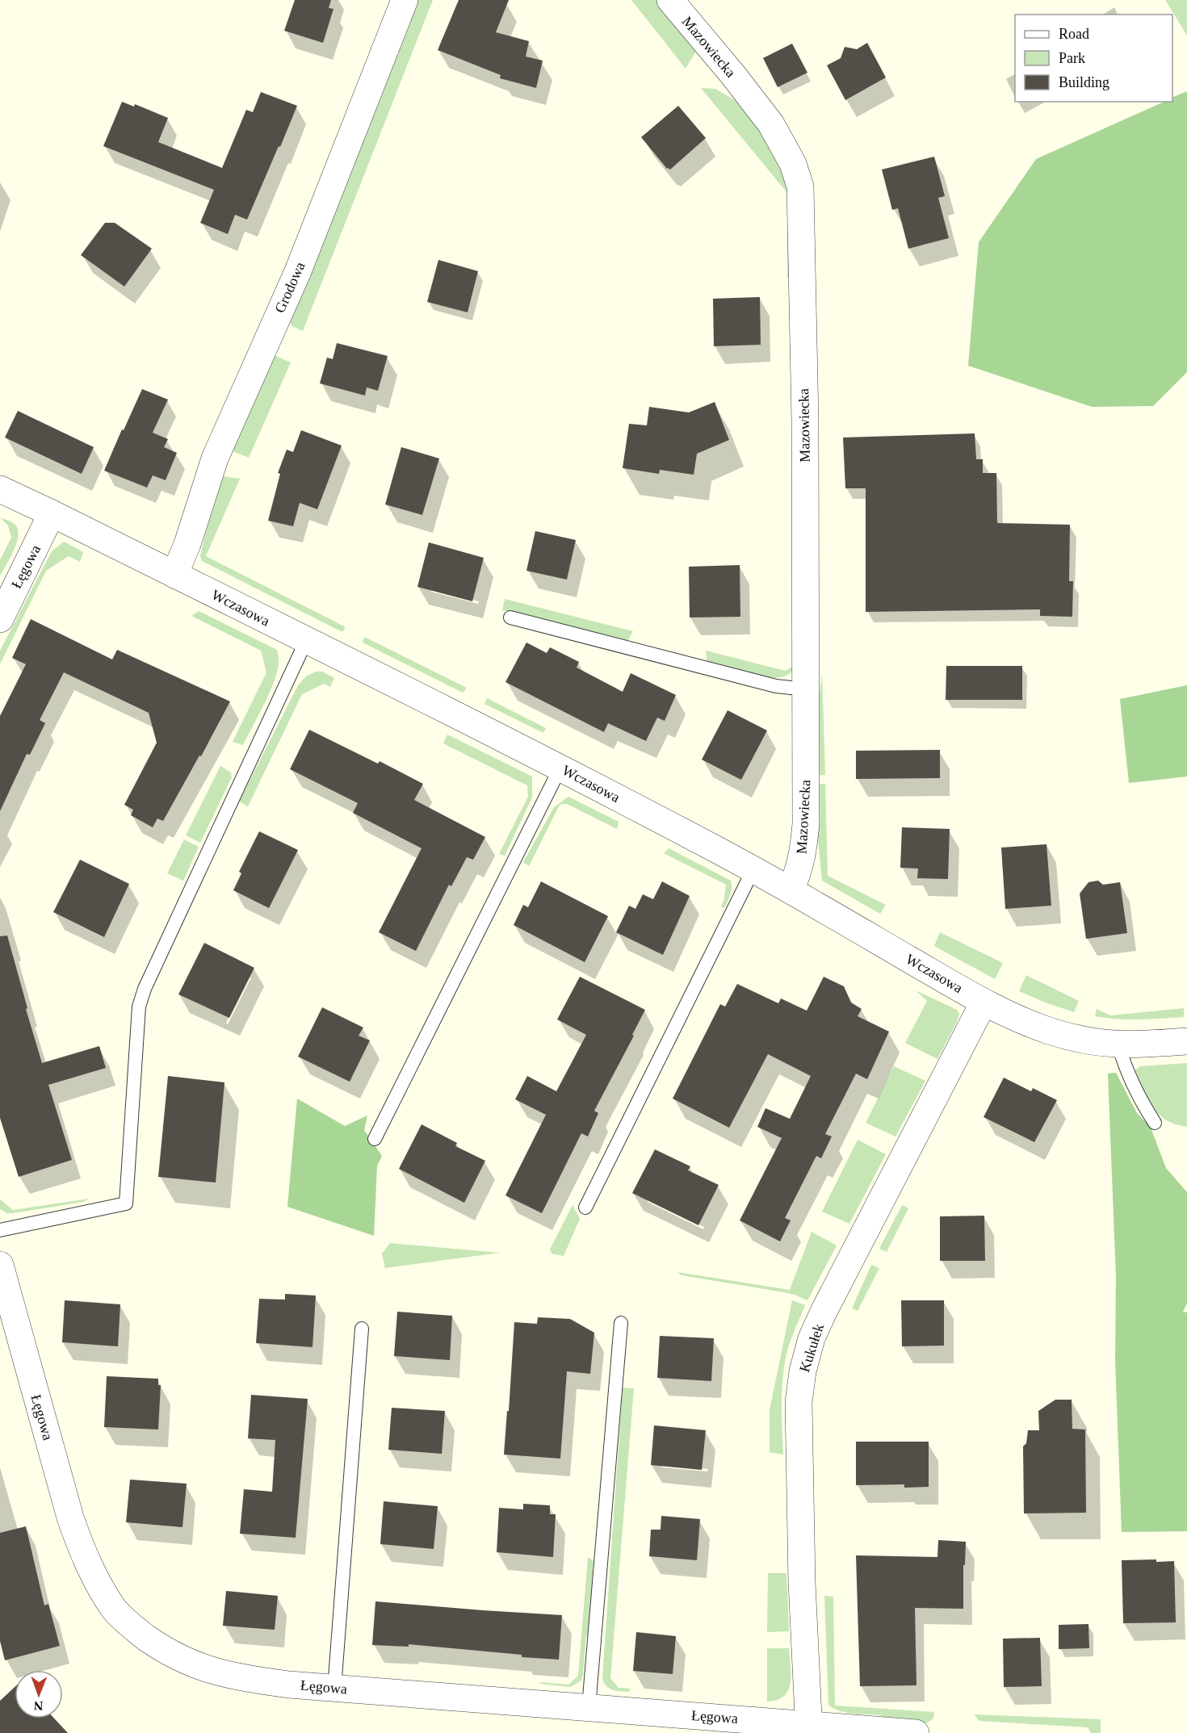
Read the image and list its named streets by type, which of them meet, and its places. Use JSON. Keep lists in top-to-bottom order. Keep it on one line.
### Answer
{"streets":{"street":["Mazowiecka","Grodowa","Łęgowa","Wczasowa","Kukułek"]},"crossings":[["Mazowiecka","Wczasowa"],["Grodowa","Wczasowa"],["Łęgowa","Wczasowa"],["Łęgowa","Kukułek"],["Wczasowa","Kukułek"]],"legend":["Road","Park","Building"],"north":"bottom"}
